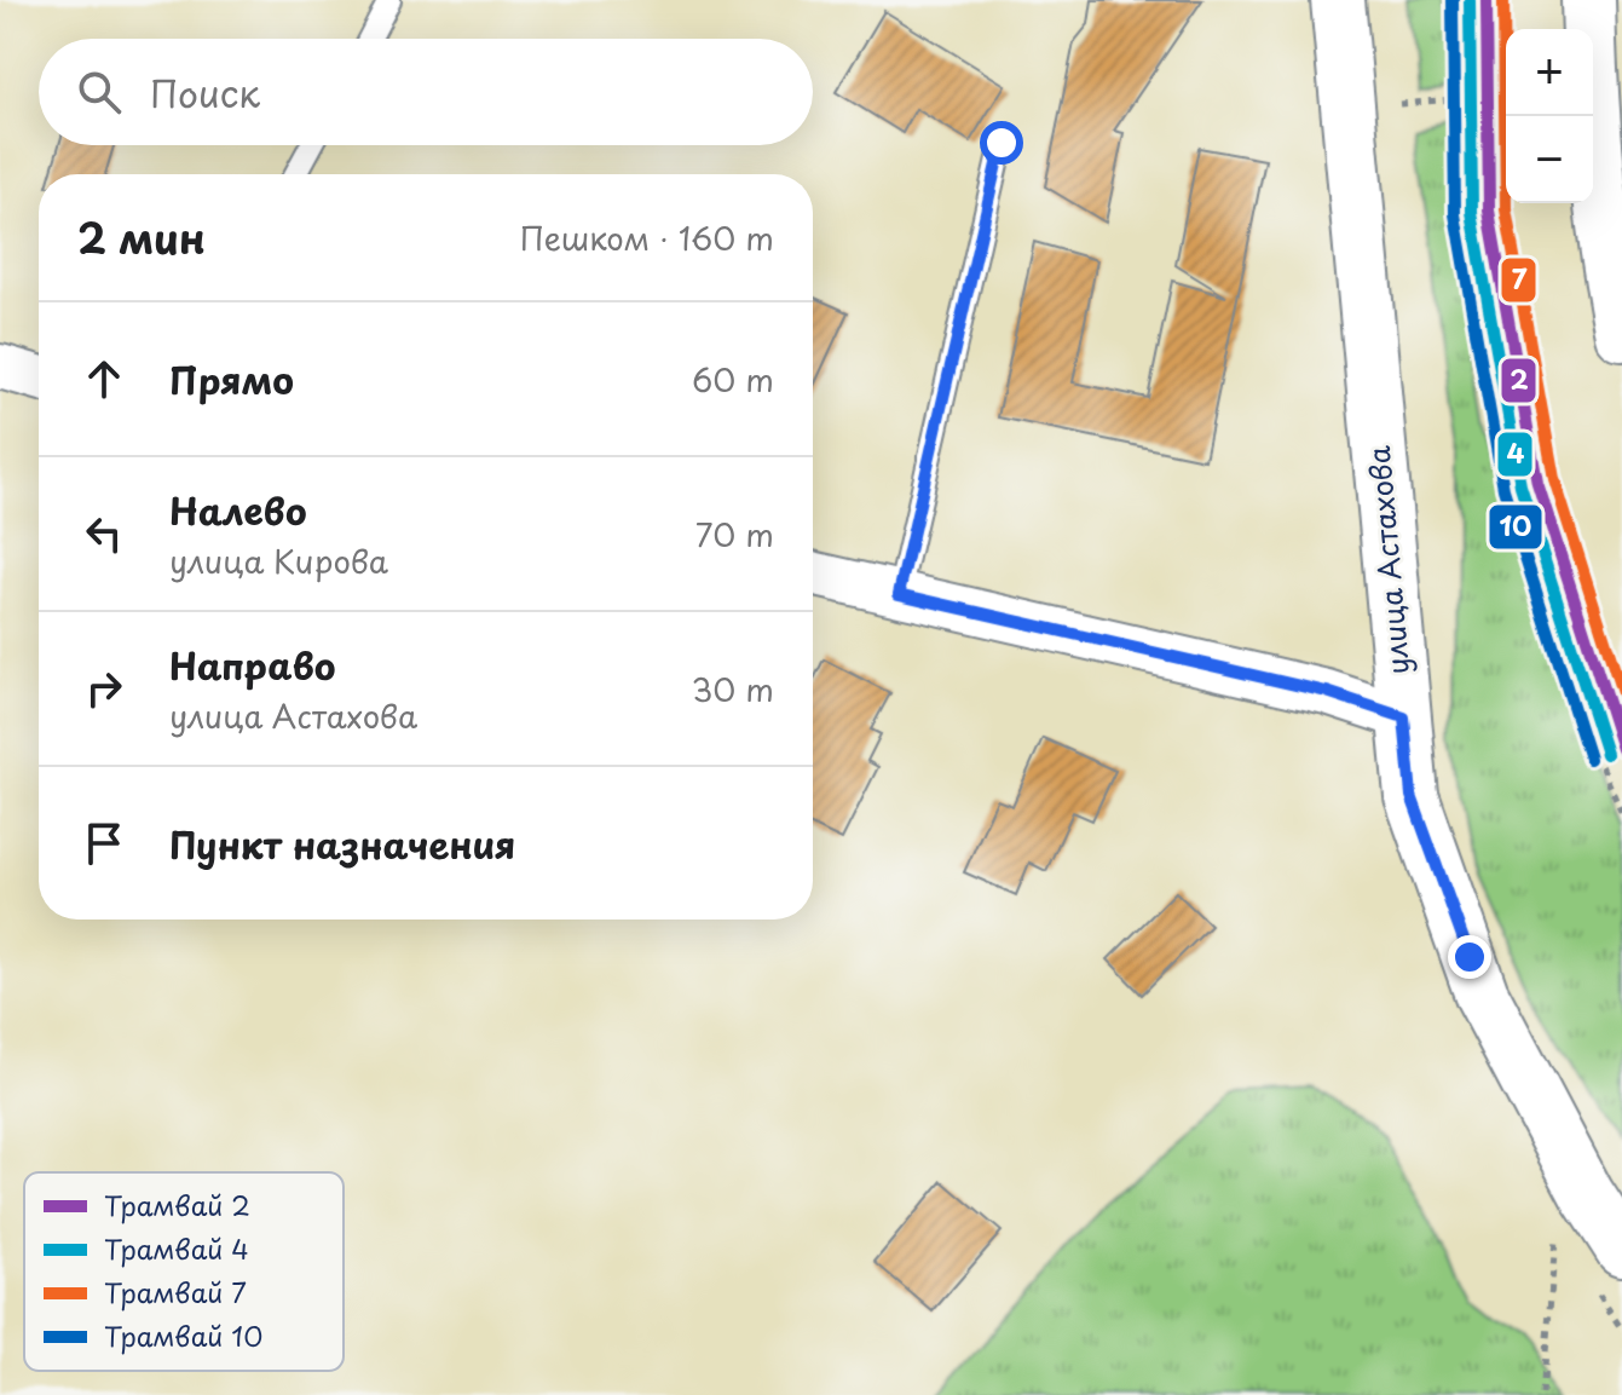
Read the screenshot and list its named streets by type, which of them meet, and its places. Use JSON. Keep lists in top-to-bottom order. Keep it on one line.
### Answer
{"streets":{"street":["улица Астахова"]},"lines":["tram line 2","tram line 4","tram line 7","tram line 10"],"legend":["Трамвай 2","Трамвай 4","Трамвай 7","Трамвай 10"],"page":{"map_buttons":["+","−"],"search":"Поиск","heading":["2 мин","Пешком · 160 m"],"list":[["Прямо","60 m"],["Налево","улица Кирова","70 m"],["Направо","улица Астахова","30 m"],"Пункт назначения"]}}
